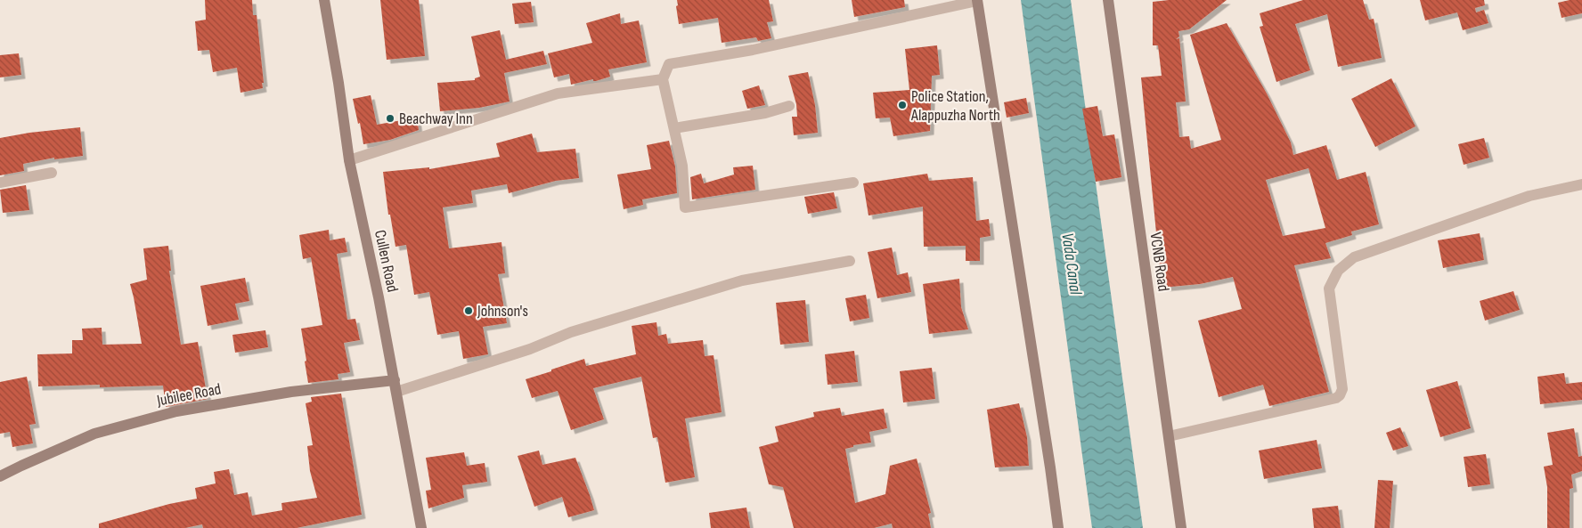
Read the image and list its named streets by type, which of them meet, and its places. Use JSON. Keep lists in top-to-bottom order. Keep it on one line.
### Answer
{"streets":{"main road":["Cullen Road","VCNB Road","Jubilee Road"]},"crossings":[["Cullen Road","Jubilee Road"]],"water":["Vada Canal"],"places":["Police Station, Alappuzha North","Beachway Inn","Johnson's"]}
